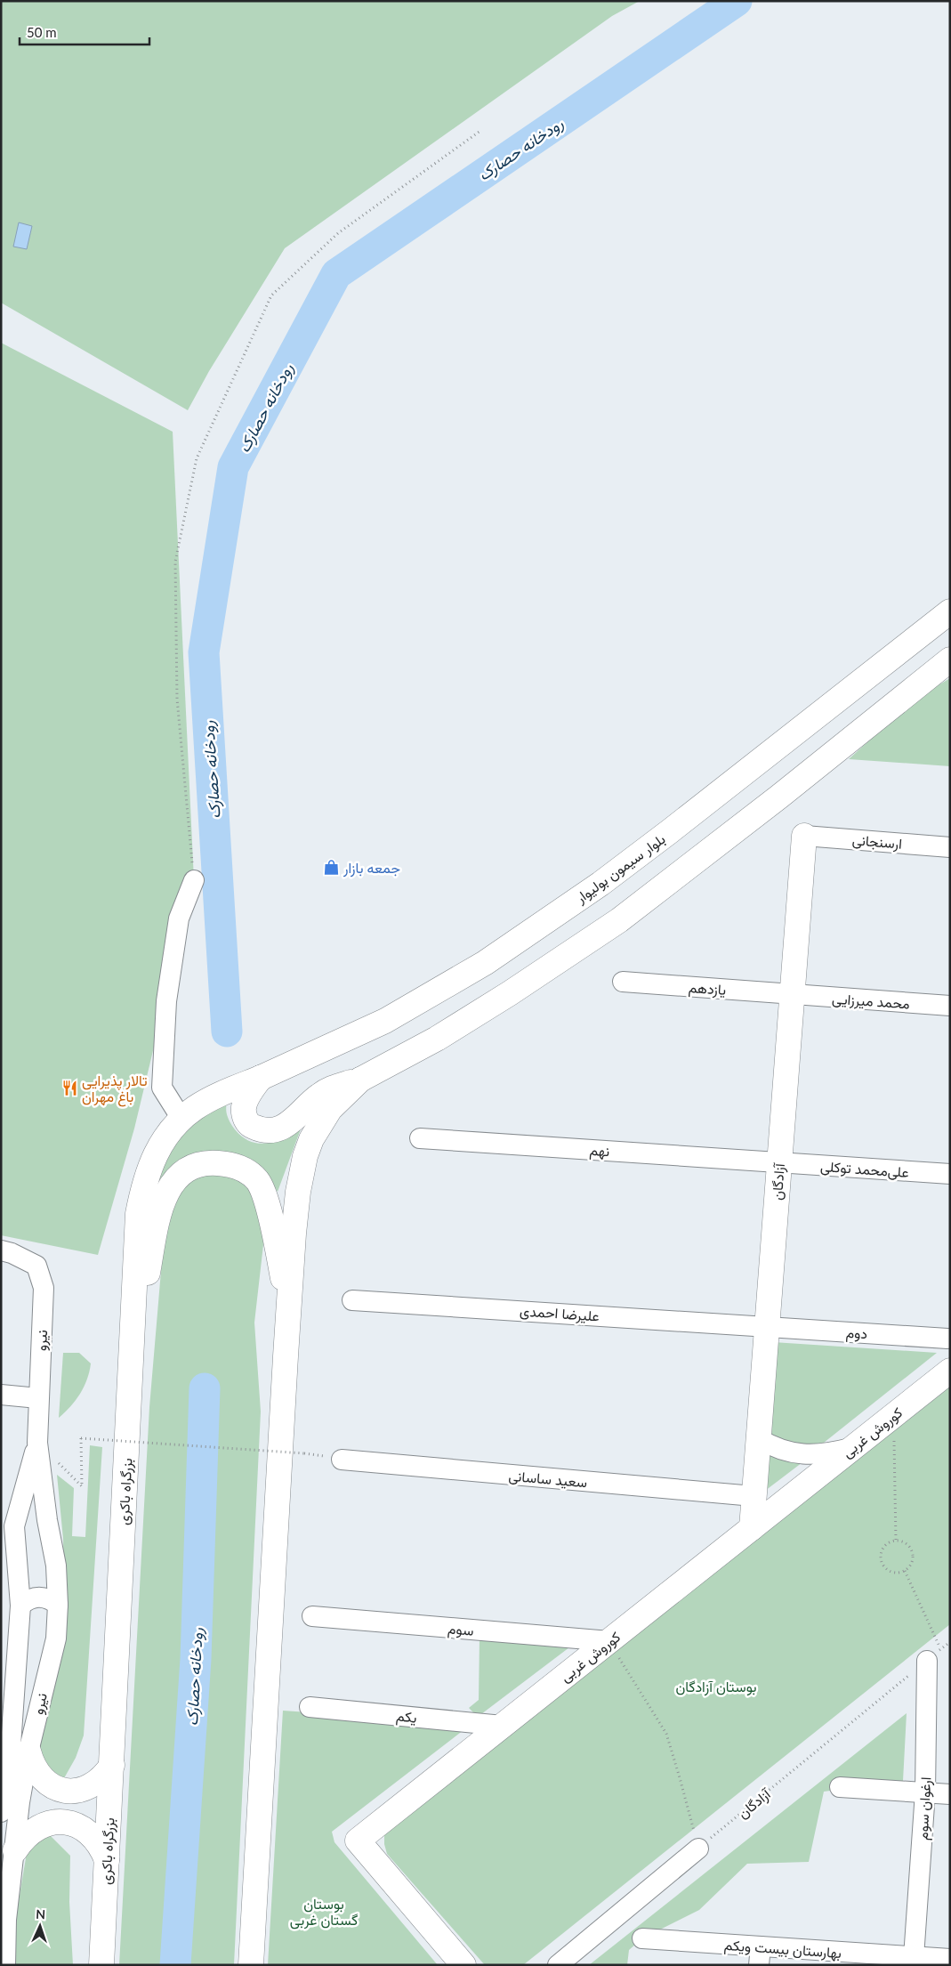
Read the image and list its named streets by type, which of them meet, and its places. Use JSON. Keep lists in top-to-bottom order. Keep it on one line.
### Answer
{"streets":{"main road":["بلوار سیمون بولیوار","آزادگان","کوروش غربی","بزرگراه باکری"],"street":["ارسنجانی","یازدهم","محمد میرزایی","نهم","علی‌محمد توکلی","علیرضا احمدی","دوم","نیرو","سعید ساسانی","سوم","یکم","ارغوان سوم","بهارستان بیست ویکم"]},"crossings":[["ارسنجانی","آزادگان"],["بلوار سیمون بولیوار","بزرگراه باکری"],["یازدهم","محمد میرزایی"],["یازدهم","آزادگان"],["محمد میرزایی","آزادگان"],["نهم","علی‌محمد توکلی"],["نهم","آزادگان"],["علی‌محمد توکلی","آزادگان"],["آزادگان","علیرضا احمدی"],["آزادگان","دوم"],["آزادگان","کوروش غربی"],["آزادگان","سعید ساسانی"],["آزادگان","ارغوان سوم"],["علیرضا احمدی","دوم"],["کوروش غربی","سوم"],["کوروش غربی","یکم"],["ارغوان سوم","بهارستان بیست ویکم"]],"water":["رودخانه حصارک"],"parks":["بوستان آزادگان","بوستان گستان غربی"],"places":{"shop":["جمعه بازار"],"restaurant":["تالار پذیرایی باغ مهران"]},"scale_bar":"50 m","north":"top"}
